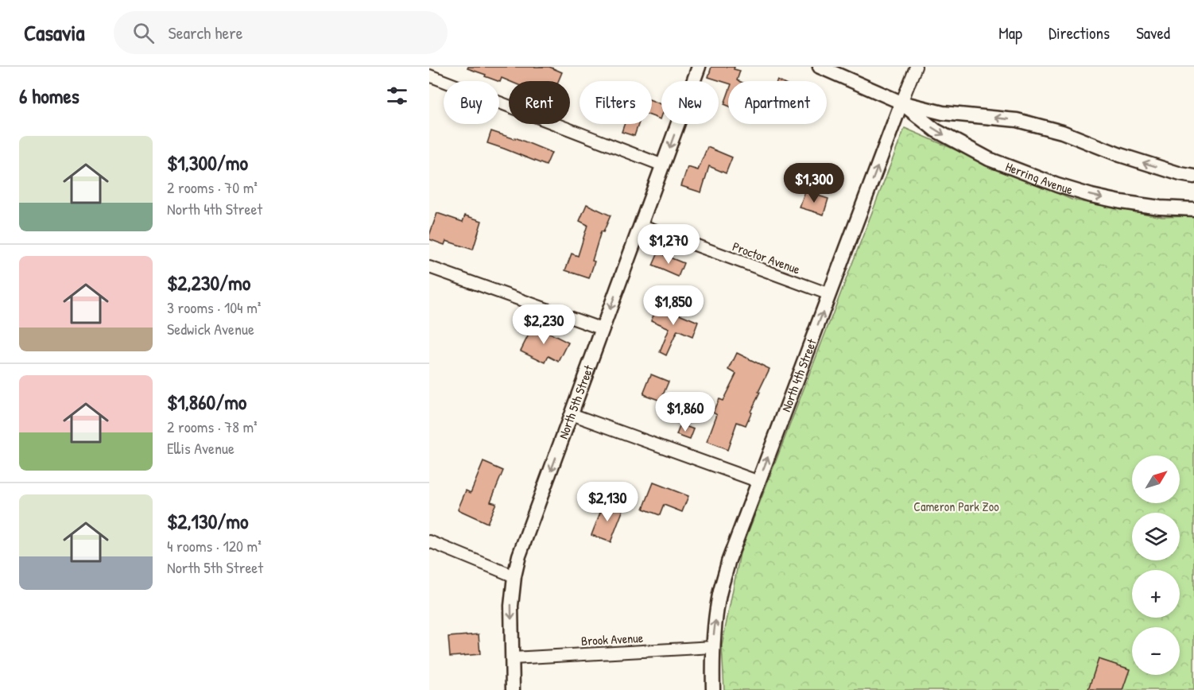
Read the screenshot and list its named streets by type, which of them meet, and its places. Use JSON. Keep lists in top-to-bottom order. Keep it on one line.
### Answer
{"streets":{"main road":["Herring Avenue","North 4th Street","North 5th Street"],"street":["Proctor Avenue","Brook Avenue"]},"crossings":[["Herring Avenue","North 4th Street"],["Proctor Avenue","North 4th Street"],["Proctor Avenue","North 5th Street"],["North 4th Street","Brook Avenue"],["North 5th Street","Brook Avenue"]],"one_way":["North 4th Street","North 5th Street"],"parks":["Cameron Park Zoo"],"north":"top right","page":{"header":"Casavia","search":"Search here","nav":["Map","Directions","Saved"],"heading":"6 homes","chip":["Buy","Rent","Filters","New","Apartment"],"list":[{"name":"$1,300/mo","note":"2 rooms · 70 m² · North 4th Street"},{"name":"$2,230/mo","note":"3 rooms · 104 m² · Sedwick Avenue"},{"name":"$1,860/mo","note":"2 rooms · 78 m² · Ellis Avenue"},{"name":"$2,130/mo","note":"4 rooms · 120 m² · North 5th Street"}],"price":["$1,300","$1,270","$1,850","$2,230","$1,860","$2,130"],"map_buttons":["+","−"]}}
